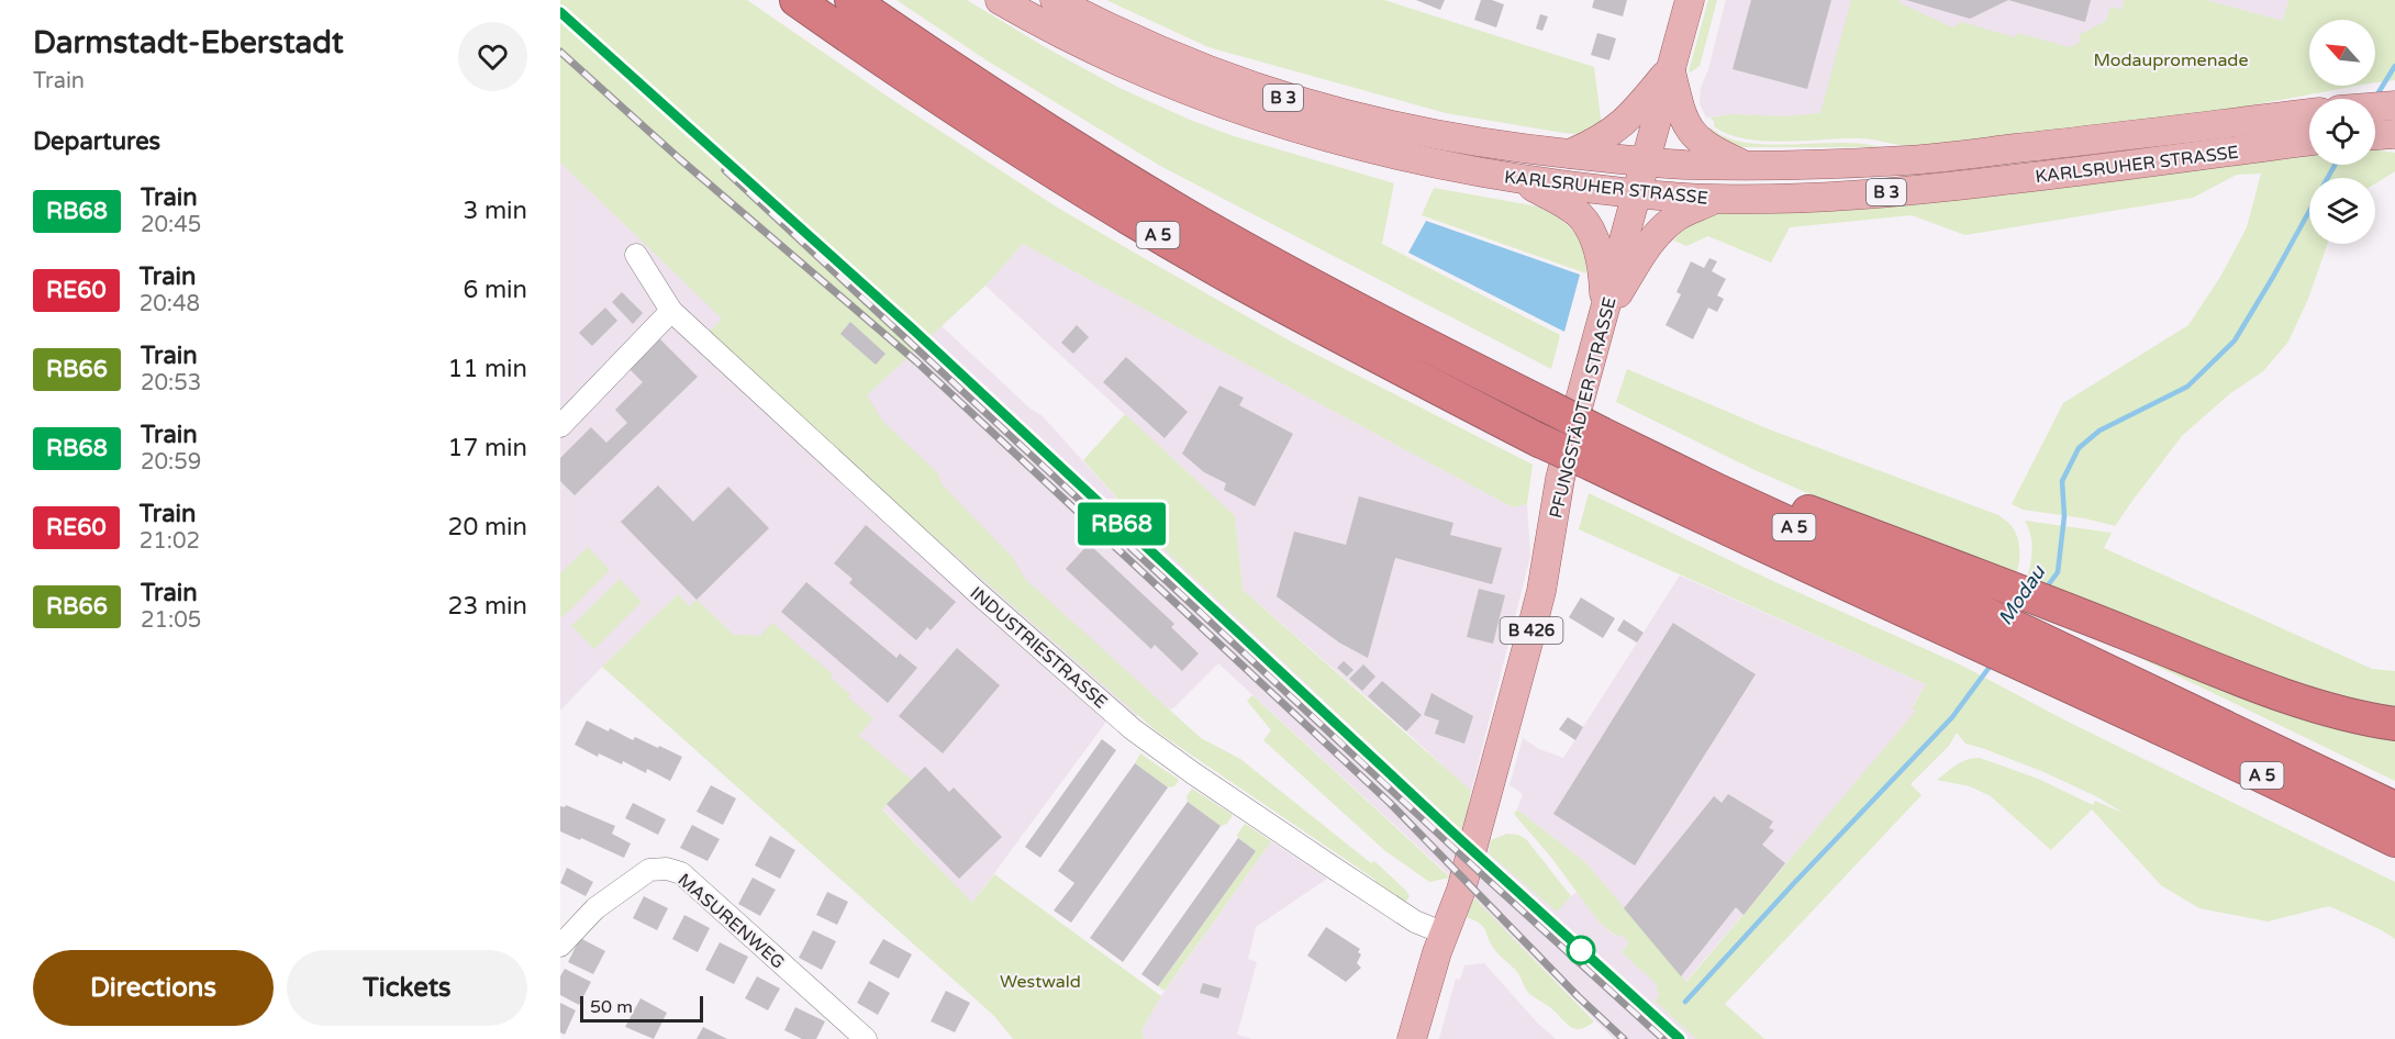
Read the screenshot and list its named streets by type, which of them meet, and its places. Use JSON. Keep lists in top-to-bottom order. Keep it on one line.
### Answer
{"streets":{"highway":["A 5"],"main road":["B 3","KARLSRUHER STRASSE","PFUNGSTÄDTER STRASSE","B 426"],"street":["INDUSTRIESTRASSE","MASURENWEG"]},"crossings":[["KARLSRUHER STRASSE","PFUNGSTÄDTER STRASSE"],["KARLSRUHER STRASSE","B 426"],["PFUNGSTÄDTER STRASSE","B 426"],["PFUNGSTÄDTER STRASSE","INDUSTRIESTRASSE"]],"water":["Modau"],"parks":["Modaupromenade","Westwald"],"scale_bar":"50 m","north":"top left","page":{"heading":[["Darmstadt-Eberstadt","Train"],"Departures"],"on_map":"RB68","list":[{"mark":"RB68","name":"Train","note":"20:45","value":"3 min"},{"mark":"RE60","name":"Train","note":"20:48","value":"6 min"},{"mark":"RB66","name":"Train","note":"20:53","value":"11 min"},{"mark":"RB68","name":"Train","note":"20:59","value":"17 min"},{"mark":"RE60","name":"Train","note":"21:02","value":"20 min"},{"mark":"RB66","name":"Train","note":"21:05","value":"23 min"}],"buttons":["Directions","Tickets"],"scale":"50 m"}}
